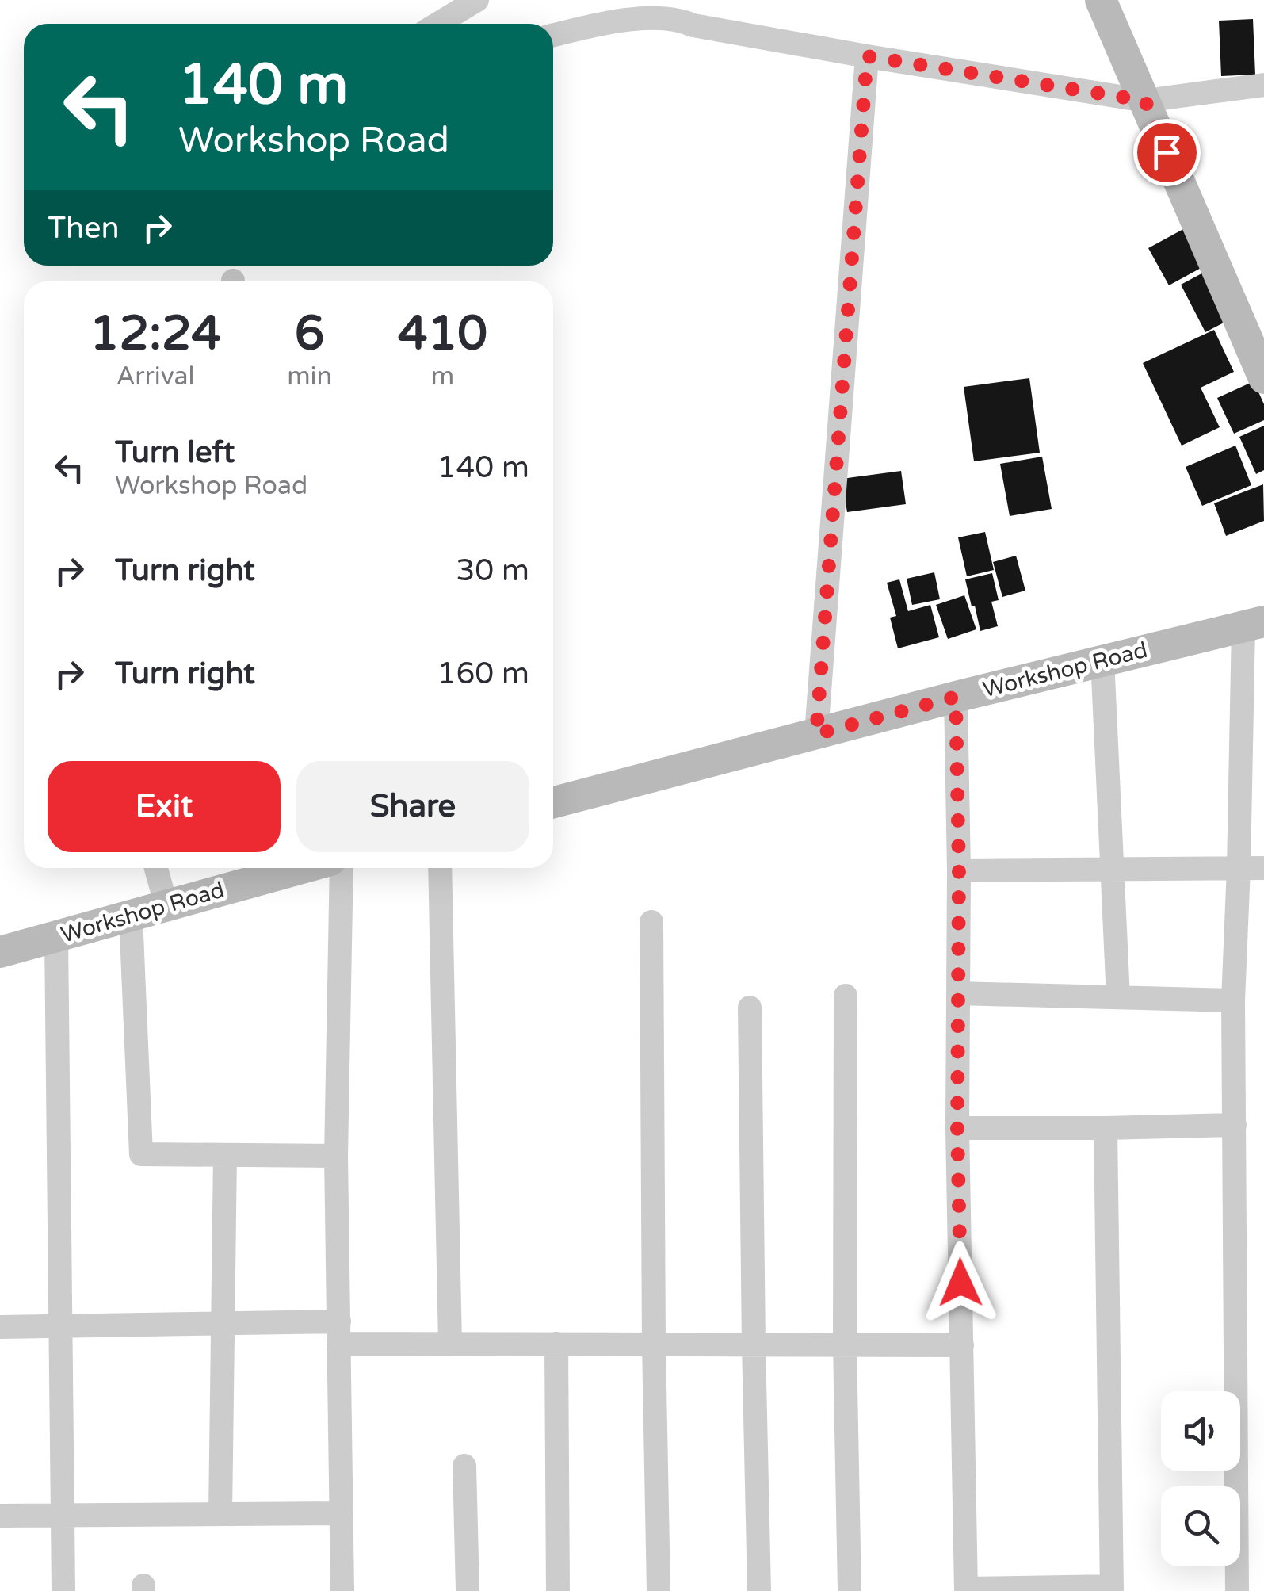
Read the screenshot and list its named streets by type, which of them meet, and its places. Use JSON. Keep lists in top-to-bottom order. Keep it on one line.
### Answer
{"streets":{"street":["Workshop Road"]},"page":{"turn":["140 m","Workshop Road"],"then":"Then","eta":["12:24","Arrival","6","min","410","m"],"list":[{"name":"Turn left","note":"Workshop Road","value":"140 m"},{"name":"Turn right","value":"30 m"},{"name":"Turn right","value":"160 m"}],"buttons":["Exit","Share"]}}
